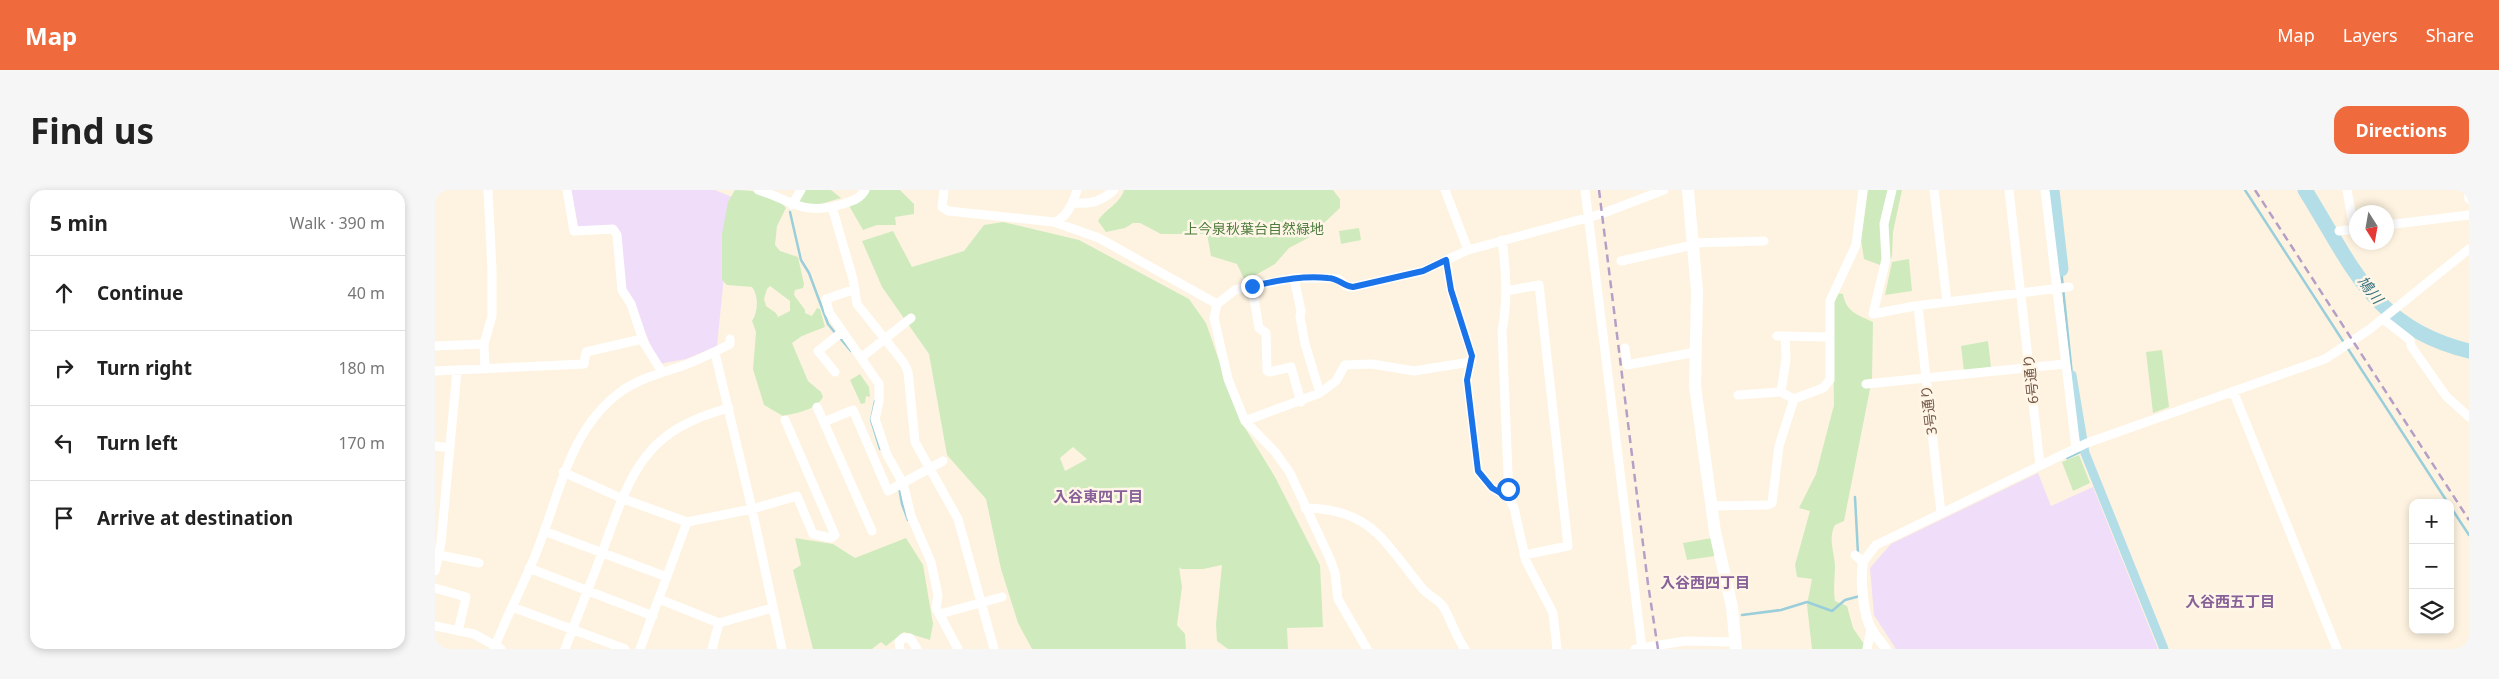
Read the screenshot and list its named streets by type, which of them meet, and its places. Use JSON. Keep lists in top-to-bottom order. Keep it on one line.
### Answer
{"streets":{"street":["6号通り","3号通り"]},"districts":["入谷東四丁目","入谷西四丁目","入谷西五丁目"],"water":["鳩川"],"parks":["上今泉秋葉台自然緑地"],"north":"bottom","page":{"header":"Map","nav":["Map","Layers","Share"],"buttons":"Directions","title":"Find us","heading":["5 min","Walk · 390 m"],"list":[["Continue","40 m"],["Turn right","180 m"],["Turn left","170 m"],"Arrive at destination"],"map_buttons":["+","−"]}}
